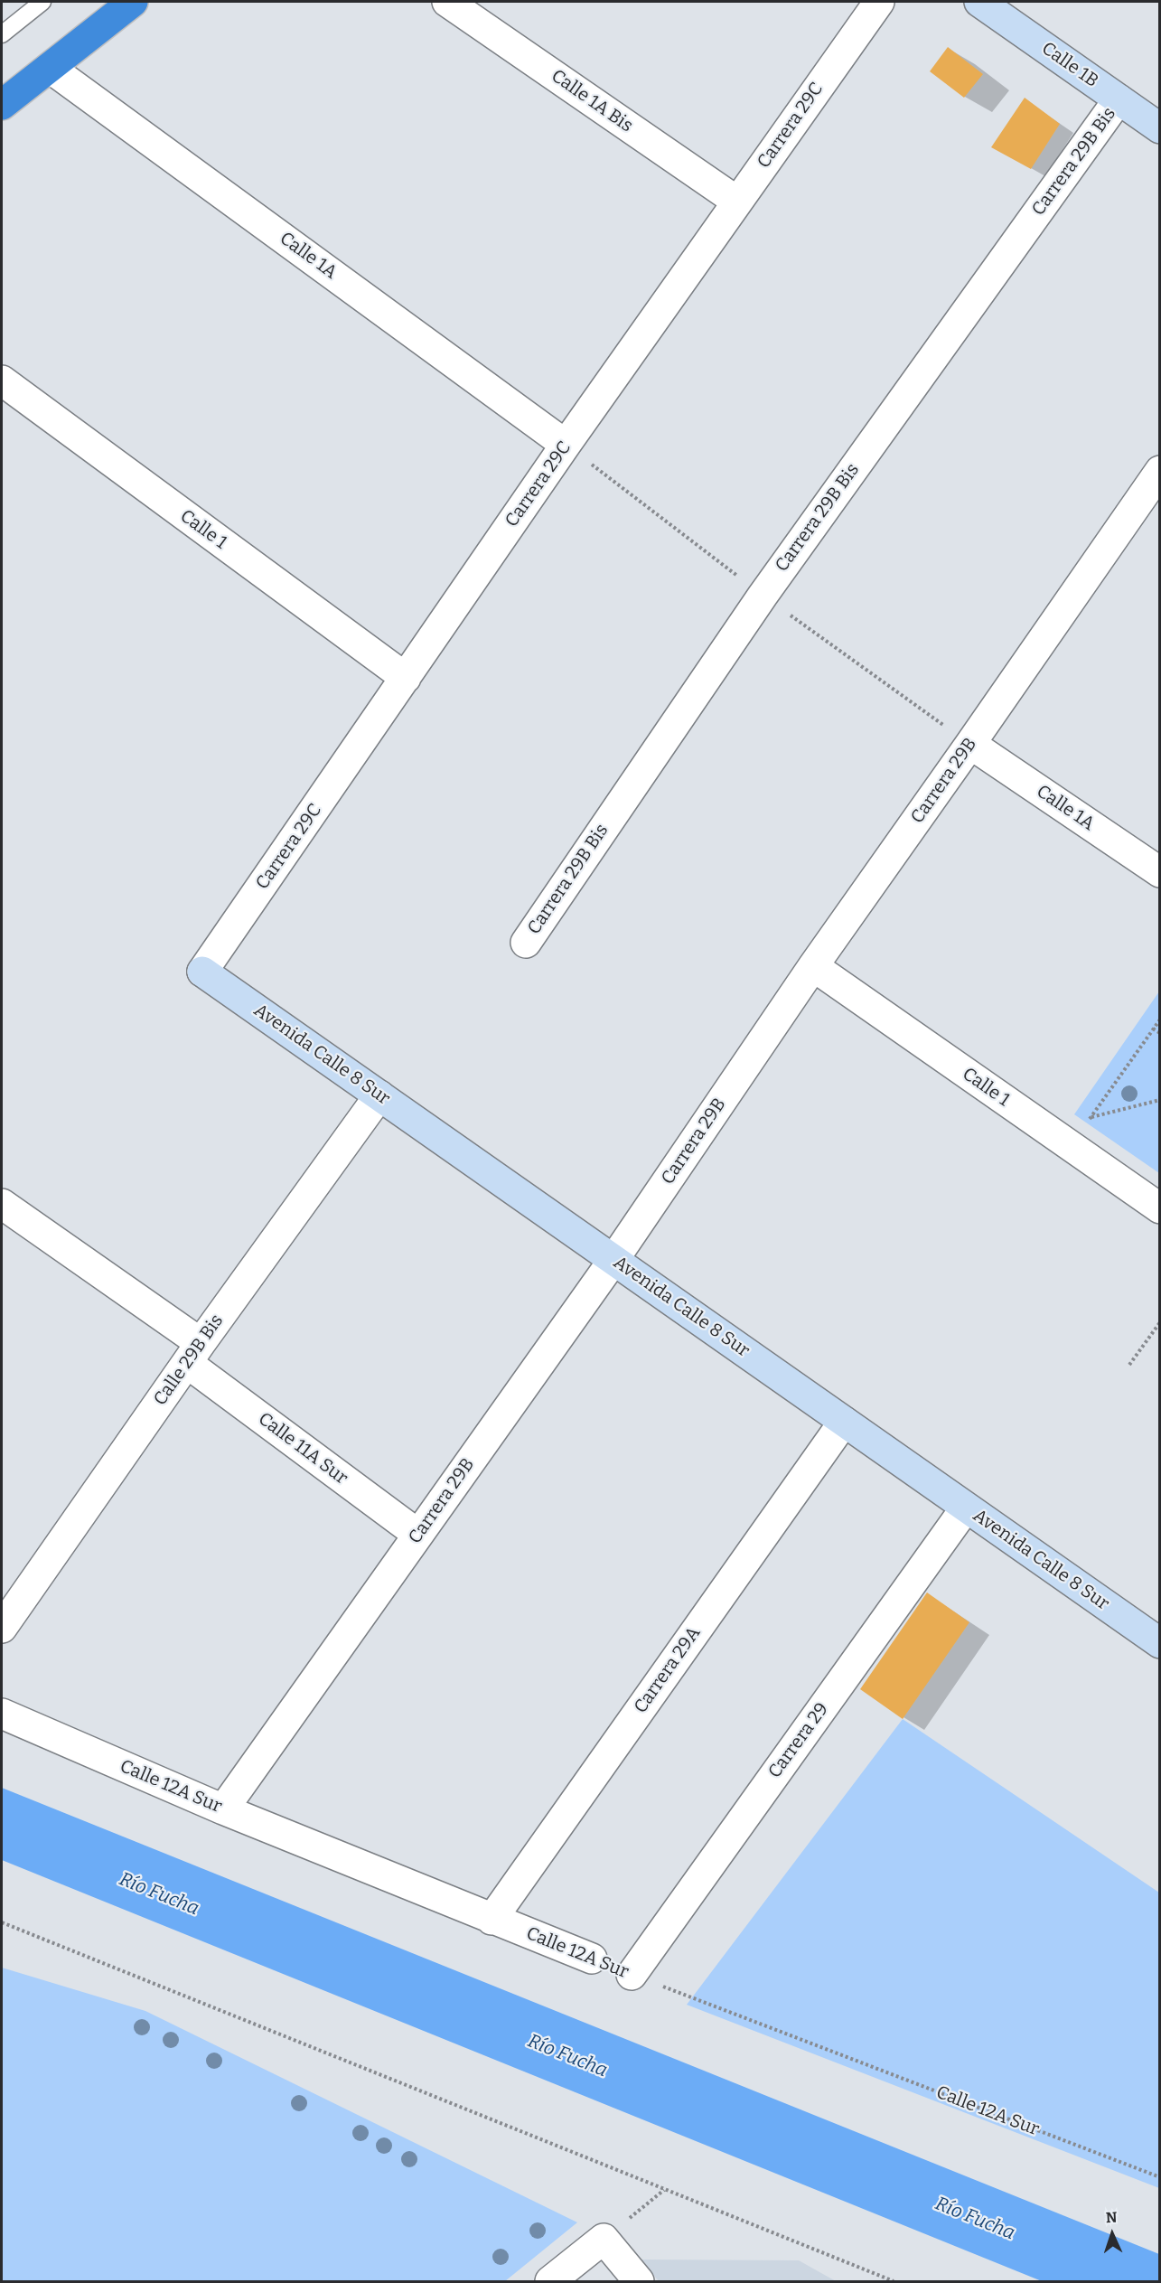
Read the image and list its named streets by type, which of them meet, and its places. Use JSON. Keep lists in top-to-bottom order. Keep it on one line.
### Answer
{"streets":{"main road":["Calle 1B","Avenida Calle 8 Sur"],"street":["Calle 1A Bis","Carrera 29C","Carrera 29B Bis","Calle 1A","Calle 1","Carrera 29B","Calle 29B Bis","Calle 11A Sur","Carrera 29A","Carrera 29","Calle 12A Sur"]},"crossings":[["Calle 1B","Carrera 29B Bis"],["Calle 1A Bis","Carrera 29C"],["Carrera 29C","Calle 1A"],["Carrera 29C","Calle 1"],["Carrera 29C","Avenida Calle 8 Sur"],["Calle 1A","Carrera 29B"],["Calle 1","Carrera 29B"],["Carrera 29B","Avenida Calle 8 Sur"],["Carrera 29B","Calle 11A Sur"],["Carrera 29B","Calle 12A Sur"],["Avenida Calle 8 Sur","Calle 29B Bis"],["Avenida Calle 8 Sur","Carrera 29A"],["Avenida Calle 8 Sur","Carrera 29"],["Calle 29B Bis","Calle 11A Sur"],["Carrera 29A","Calle 12A Sur"],["Carrera 29","Calle 12A Sur"]],"water":["Río Fucha"],"north":"top"}
